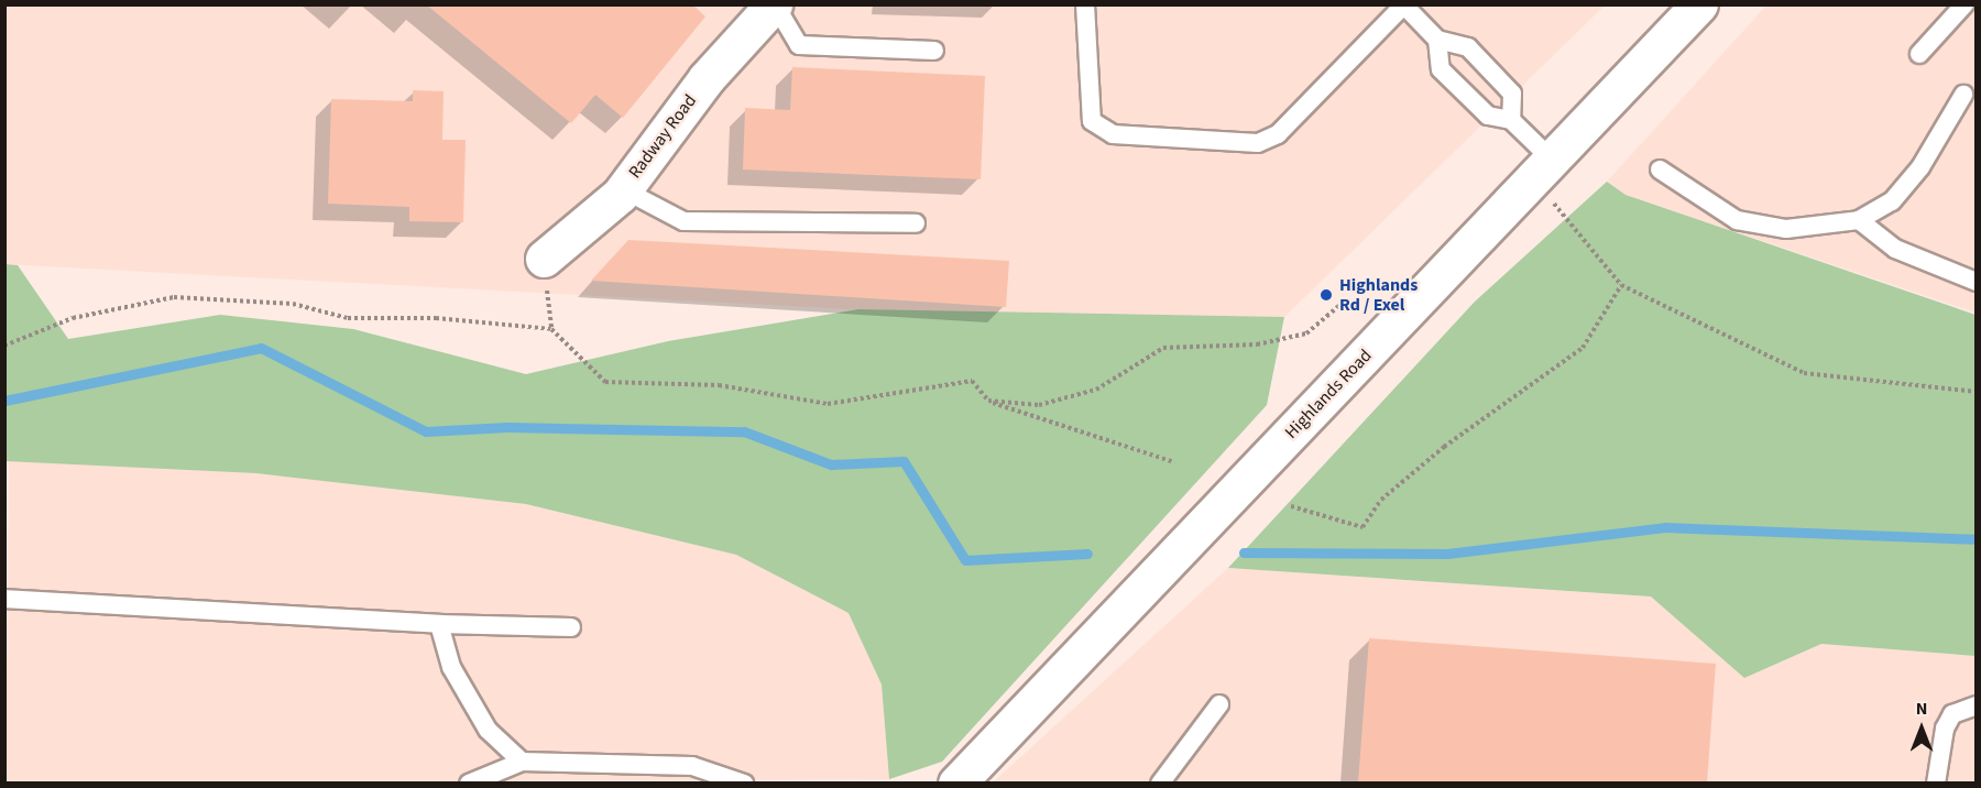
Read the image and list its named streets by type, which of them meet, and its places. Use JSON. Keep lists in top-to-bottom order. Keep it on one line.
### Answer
{"streets":{"street":["Radway Road","Highlands Road"]},"places":["Highlands Rd / Exel"],"north":"top"}
